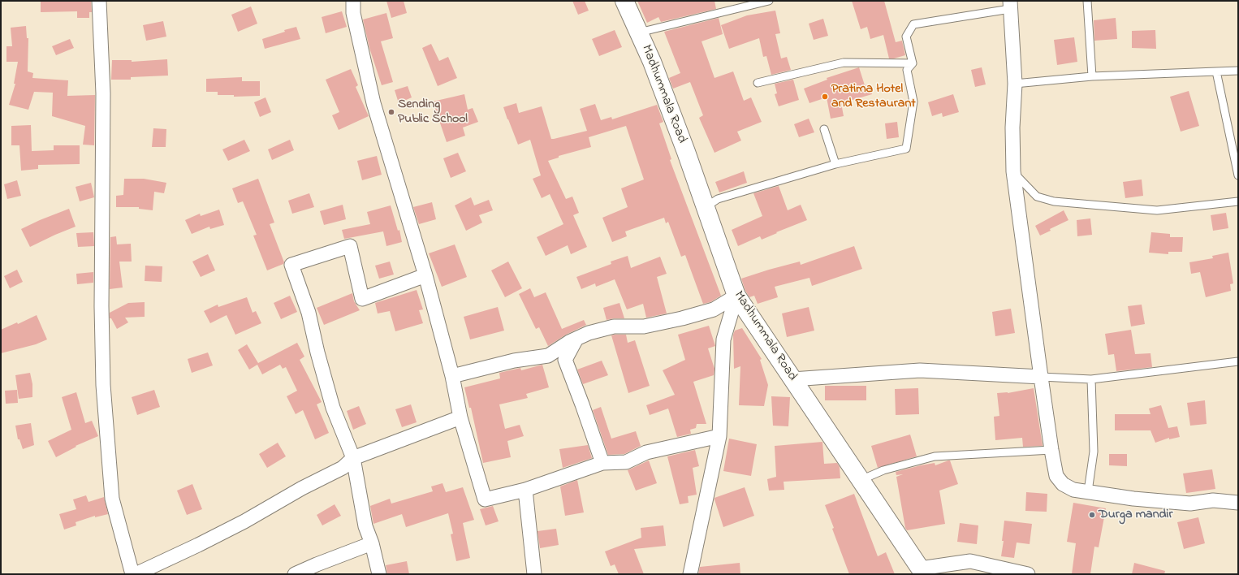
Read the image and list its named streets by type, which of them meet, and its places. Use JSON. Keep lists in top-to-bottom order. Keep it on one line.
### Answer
{"streets":{"street":["Madhummala Road"]},"places":["Pratima Hotel and Restaurant","Sending Public School","Durga mandir"]}
